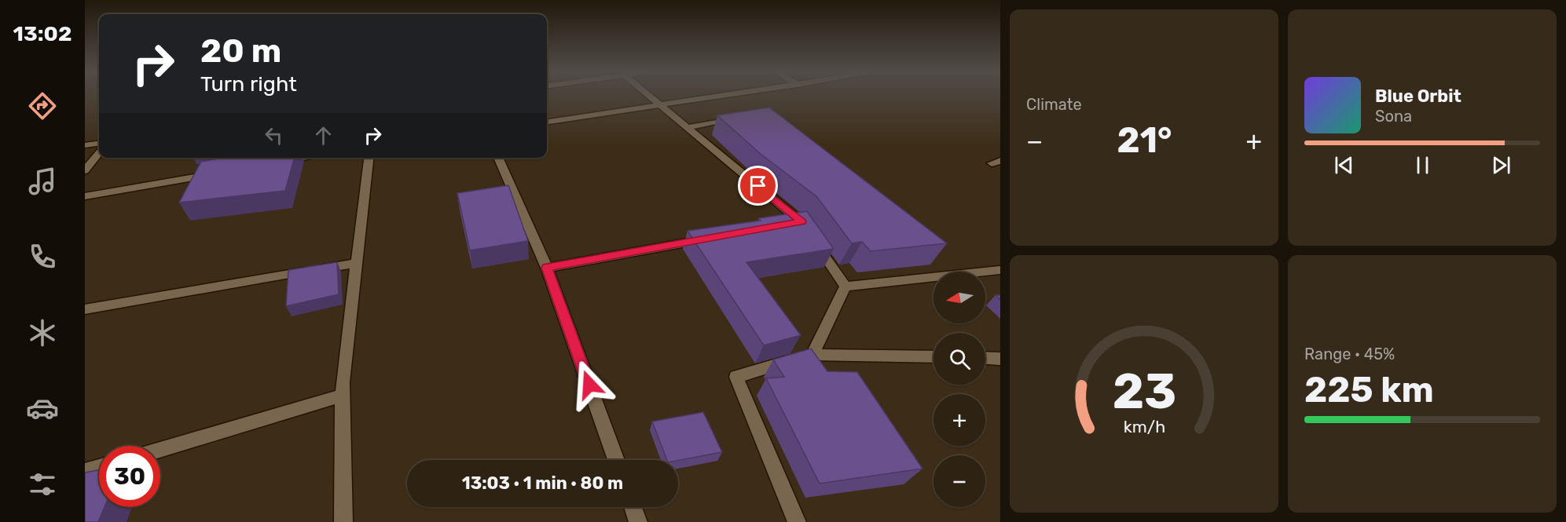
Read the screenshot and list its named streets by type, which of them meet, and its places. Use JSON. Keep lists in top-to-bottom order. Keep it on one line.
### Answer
{"north":"left","page":{"tabs":"13:02","tile":["Climate",["Range · 45%","225 km"]],"turn":["20 m","Turn right"],"song":["Blue Orbit","Sona"],"heat":["−","21°","+"],"map_buttons":["+","−"],"limit":"30","trip":"13:03 · 1 min · 80 m","gauge":["23","km/h"]}}
